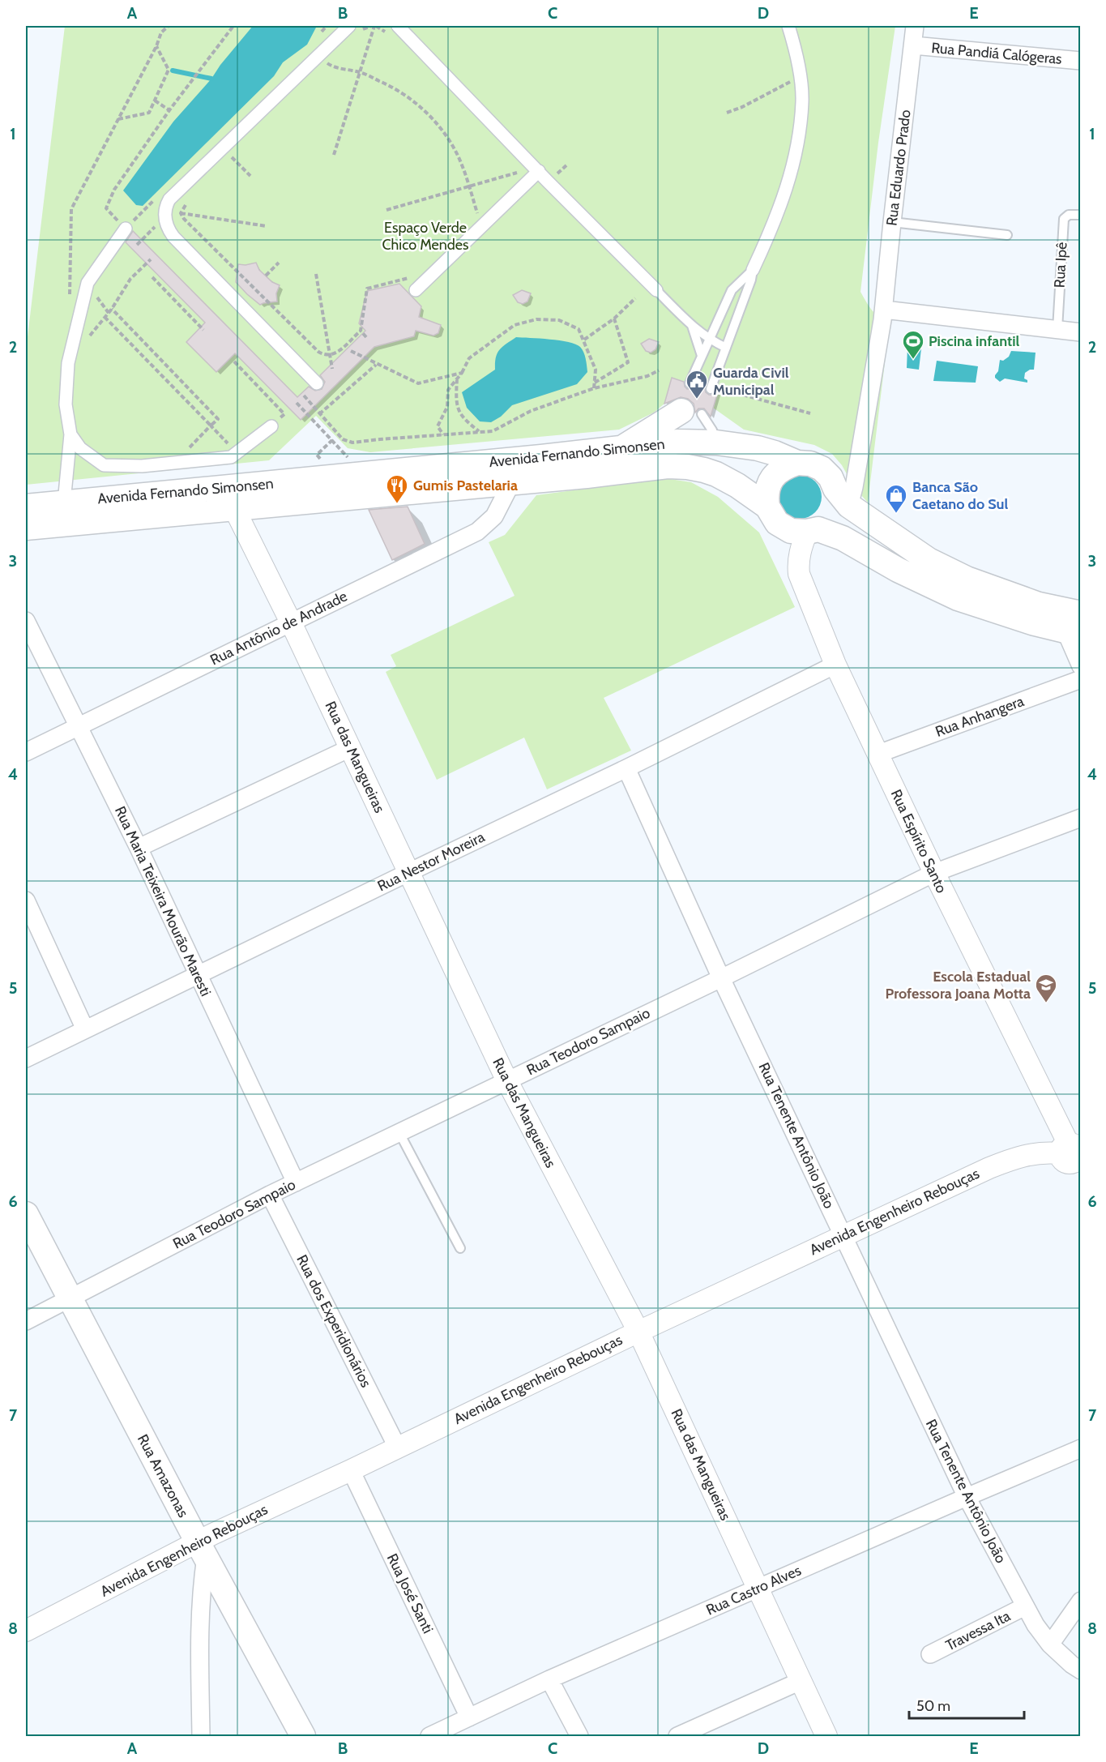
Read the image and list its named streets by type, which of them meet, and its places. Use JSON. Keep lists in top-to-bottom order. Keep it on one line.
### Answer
{"streets":{"main road":["Avenida Fernando Simonsen","Rua Amazonas"],"street":["Rua Pandiá Calógeras","Rua Eduardo Prado","Rua Antônio de Andrade","Rua Anhangera","Rua das Mangueiras","Rua Espírito Santo","Rua Nestor Moreira","Rua Maria Teixeira Mourão Maresti","Rua Teodoro Sampaio","Rua Tenente Antônio João","Avenida Engenheiro Rebouças","Rua dos Experidionários","Rua Castro Alves","Rua José Santi","Travessa Ita"],"lane":["Rua Ipê"]},"crossings":[["Rua Pandiá Calógeras","Rua Eduardo Prado"],["Rua Eduardo Prado","Avenida Fernando Simonsen"],["Rua Eduardo Prado","Rua Espírito Santo"],["Avenida Fernando Simonsen","Rua Antônio de Andrade"],["Avenida Fernando Simonsen","Rua das Mangueiras"],["Avenida Fernando Simonsen","Rua Espírito Santo"],["Rua Antônio de Andrade","Rua das Mangueiras"],["Rua Antônio de Andrade","Rua Maria Teixeira Mourão Maresti"],["Rua Anhangera","Rua Espírito Santo"],["Rua das Mangueiras","Rua Nestor Moreira"],["Rua das Mangueiras","Rua Teodoro Sampaio"],["Rua das Mangueiras","Avenida Engenheiro Rebouças"],["Rua das Mangueiras","Rua Castro Alves"],["Rua Espírito Santo","Rua Nestor Moreira"],["Rua Espírito Santo","Rua Teodoro Sampaio"],["Rua Espírito Santo","Avenida Engenheiro Rebouças"],["Rua Nestor Moreira","Rua Maria Teixeira Mourão Maresti"],["Rua Nestor Moreira","Rua Tenente Antônio João"],["Rua Maria Teixeira Mourão Maresti","Rua Teodoro Sampaio"],["Rua Teodoro Sampaio","Rua Tenente Antônio João"],["Rua Teodoro Sampaio","Rua dos Experidionários"],["Rua Teodoro Sampaio","Rua Amazonas"],["Rua Tenente Antônio João","Avenida Engenheiro Rebouças"],["Rua Tenente Antônio João","Rua Castro Alves"],["Rua Tenente Antônio João","Travessa Ita"],["Avenida Engenheiro Rebouças","Rua dos Experidionários"],["Avenida Engenheiro Rebouças","Rua Amazonas"],["Avenida Engenheiro Rebouças","Rua José Santi"],["Rua Castro Alves","Rua José Santi"]],"parks":["Espaço Verde Chico Mendes"],"places":{"sports":["Piscina infantil"],"public building":["Guarda Civil Municipal"],"restaurant":["Gumis Pastelaria"],"shop":["Banca São Caetano do Sul"],"school or university":["Escola Estadual Professora Joana Motta"]},"scale_bar":"50 m","grid":{"columns":["A","B","C","D","E"],"rows":["1","2","3","4","5","6","7","8"]}}
